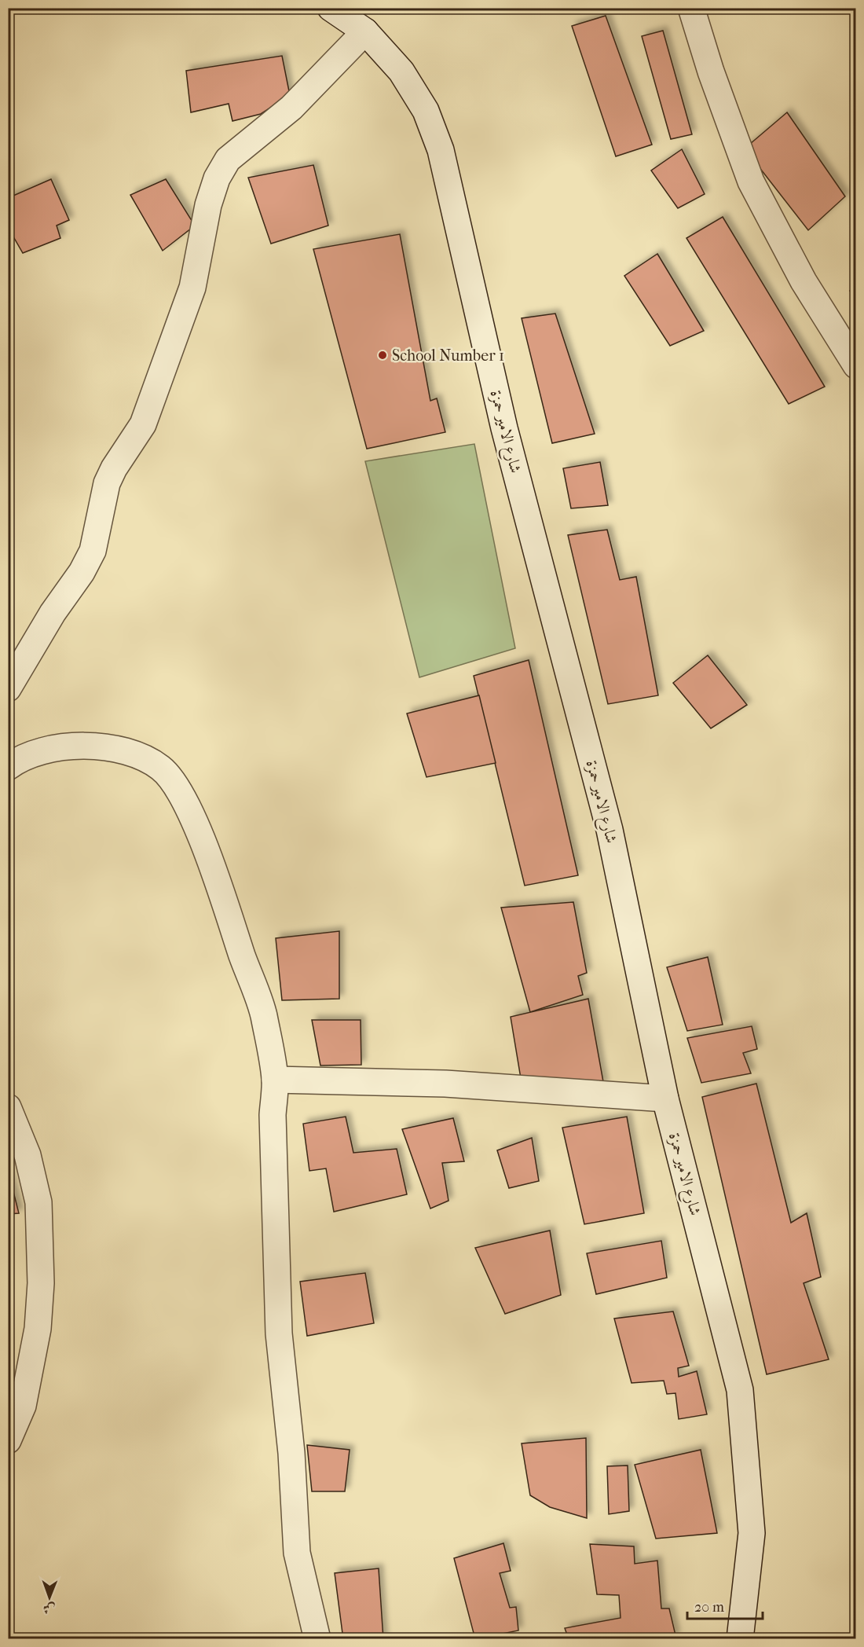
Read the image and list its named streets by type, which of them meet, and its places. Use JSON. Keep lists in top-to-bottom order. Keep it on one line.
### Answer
{"streets":{"street":["شارع الامير حمزة"]},"places":["School Number 1"],"scale_bar":"20 m","north":"bottom"}
